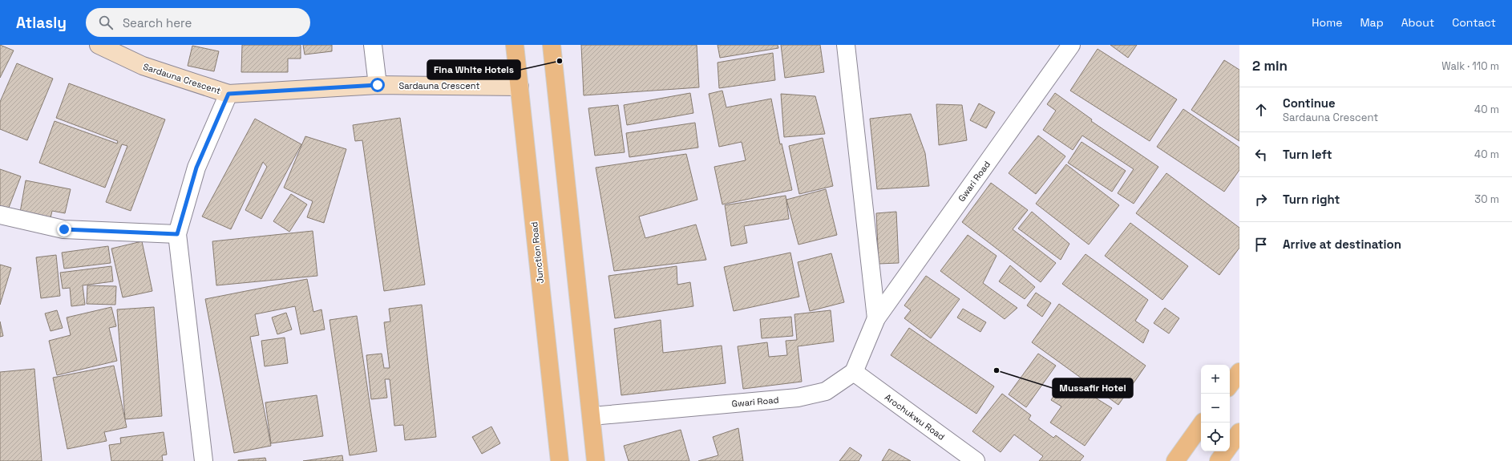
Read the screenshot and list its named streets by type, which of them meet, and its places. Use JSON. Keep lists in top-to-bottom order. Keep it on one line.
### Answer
{"streets":{"main road":["Junction Road"],"street":["Sardauna Crescent","Gwari Road","Arochukwu Road"]},"crossings":[["Sardauna Crescent","Junction Road"],["Gwari Road","Arochukwu Road"]],"places":["Fina White Hotels","Mussafir Hotel"],"page":{"header":"Atlasly","search":"Search here","nav":["Home","Map","About","Contact"],"heading":["2 min","Walk · 110 m"],"list":[["Continue","Sardauna Crescent","40 m"],["Turn left","40 m"],["Turn right","30 m"],"Arrive at destination"],"map_buttons":["+","−"]}}
